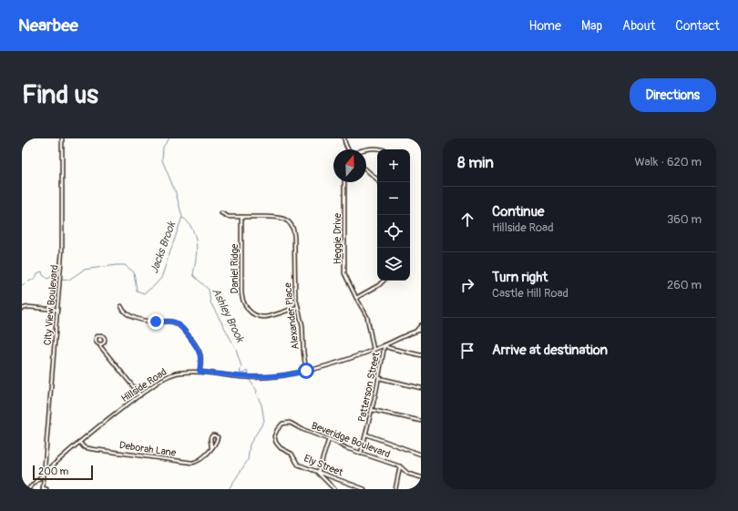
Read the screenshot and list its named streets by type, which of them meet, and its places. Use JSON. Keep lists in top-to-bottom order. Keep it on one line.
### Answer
{"streets":{"street":["Heggie Drive","Daniel Ridge","City View Boulevard","Alexander Place","Hillside Road","Patterson Street","Beveridge Boulevard","Deborah Lane","Ely Street"]},"crossings":[["Heggie Drive","Hillside Road"],["Daniel Ridge","Alexander Place"],["City View Boulevard","Hillside Road"],["Alexander Place","Hillside Road"],["Hillside Road","Patterson Street"],["Hillside Road","Deborah Lane"],["Patterson Street","Beveridge Boulevard"],["Beveridge Boulevard","Ely Street"]],"water":["Jacks Brook","Ashley Brook"],"scale_bar":"200 m","north":"top","page":{"header":"Nearbee","nav":["Home","Map","About","Contact"],"buttons":"Directions","title":"Find us","heading":["8 min","Walk · 620 m"],"map_buttons":["+","−"],"list":[["Continue","Hillside Road","360 m"],["Turn right","Castle Hill Road","260 m"],"Arrive at destination"],"scale":"200 m"}}
